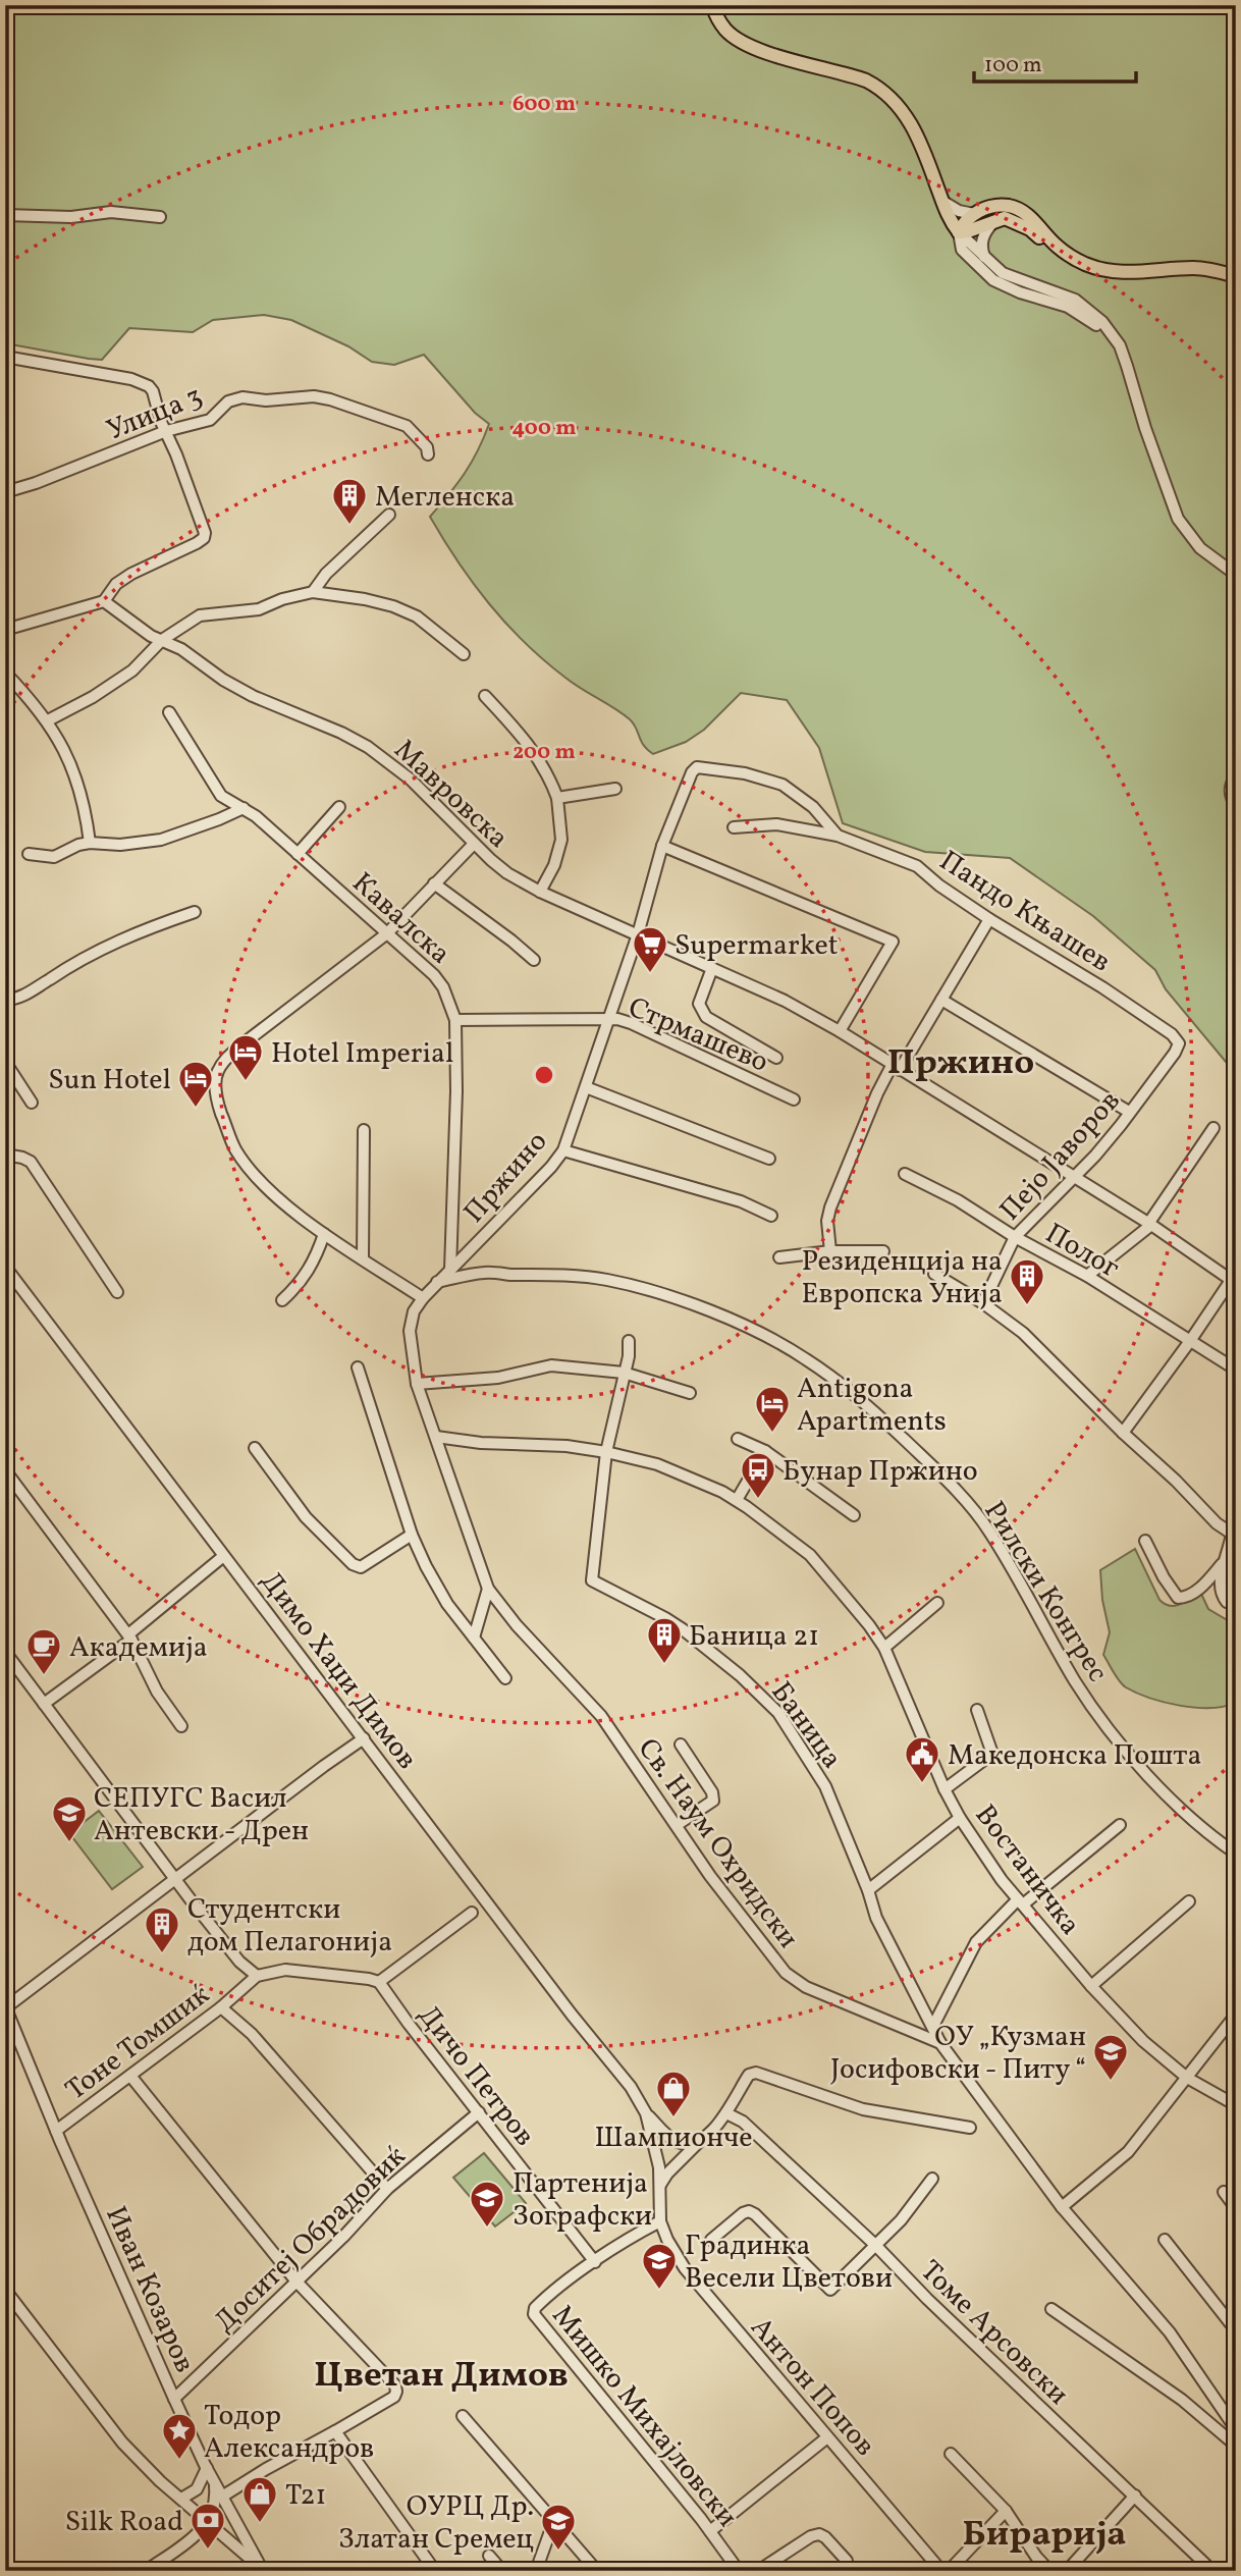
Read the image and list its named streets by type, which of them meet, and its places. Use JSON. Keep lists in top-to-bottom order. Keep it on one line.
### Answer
{"streets":{"street":["Улица 3","Мавровска","Пандо Књашев","Кавалска","Стрмашево","Пејо Јаворов","Пржино","Полог","Рилски Конгрес","Димо Хаџи Димов","Баница","Св. Наум Охридски","Востаничка","Тоне Томшиќ","Дичо Петров","Доситеј Обрадовиќ","Иван Козаров","Томе Арсовски","Антон Попов","Мишко Михајловски"]},"crossings":[["Мавровска","Пејо Јаворов"],["Мавровска","Пржино"],["Пандо Књашев","Пејо Јаворов"],["Пандо Књашев","Пржино"],["Кавалска","Стрмашево"],["Кавалска","Пржино"],["Стрмашево","Пржино"],["Пејо Јаворов","Полог"],["Пржино","Рилски Конгрес"],["Пржино","Св. Наум Охридски"],["Пржино","Востаничка"],["Димо Хаџи Димов","Антон Попов"],["Баница","Св. Наум Охридски"],["Баница","Востаничка"],["Св. Наум Охридски","Востаничка"],["Тоне Томшиќ","Иван Козаров"],["Дичо Петров","Доситеј Обрадовиќ"],["Дичо Петров","Мишко Михајловски"],["Доситеј Обрадовиќ","Иван Козаров"],["Антон Попов","Мишко Михајловски"]],"districts":["Пржино","Цветан Димов","Бирарија"],"places":{"building":["Мегленска","Резиденција на Европска Унија","Баница 21","Студентски дом Пелагонија"],"supermarket":["Supermarket"],"hotel":["Hotel Imperial","Sun Hotel","Antigona Apartments"],"bus stop":["Бунар Пржино"],"cafe":["Академија"],"public building":["Македонска Пошта"],"school or university":["СЕПУГС Васил Антевски - Дрен","ОУ „Кузман Јосифовски - Питу “","Партенија Зографски","Градинка Весели Цветови","ОУРЦ Др. Златан Сремец"],"shop":["Шампионче","T21"],"place":["Тодор Александров"],"bank":["Silk Road"]},"scale_bar":"100 m","rings":["600 m","400 m","200 m"]}
